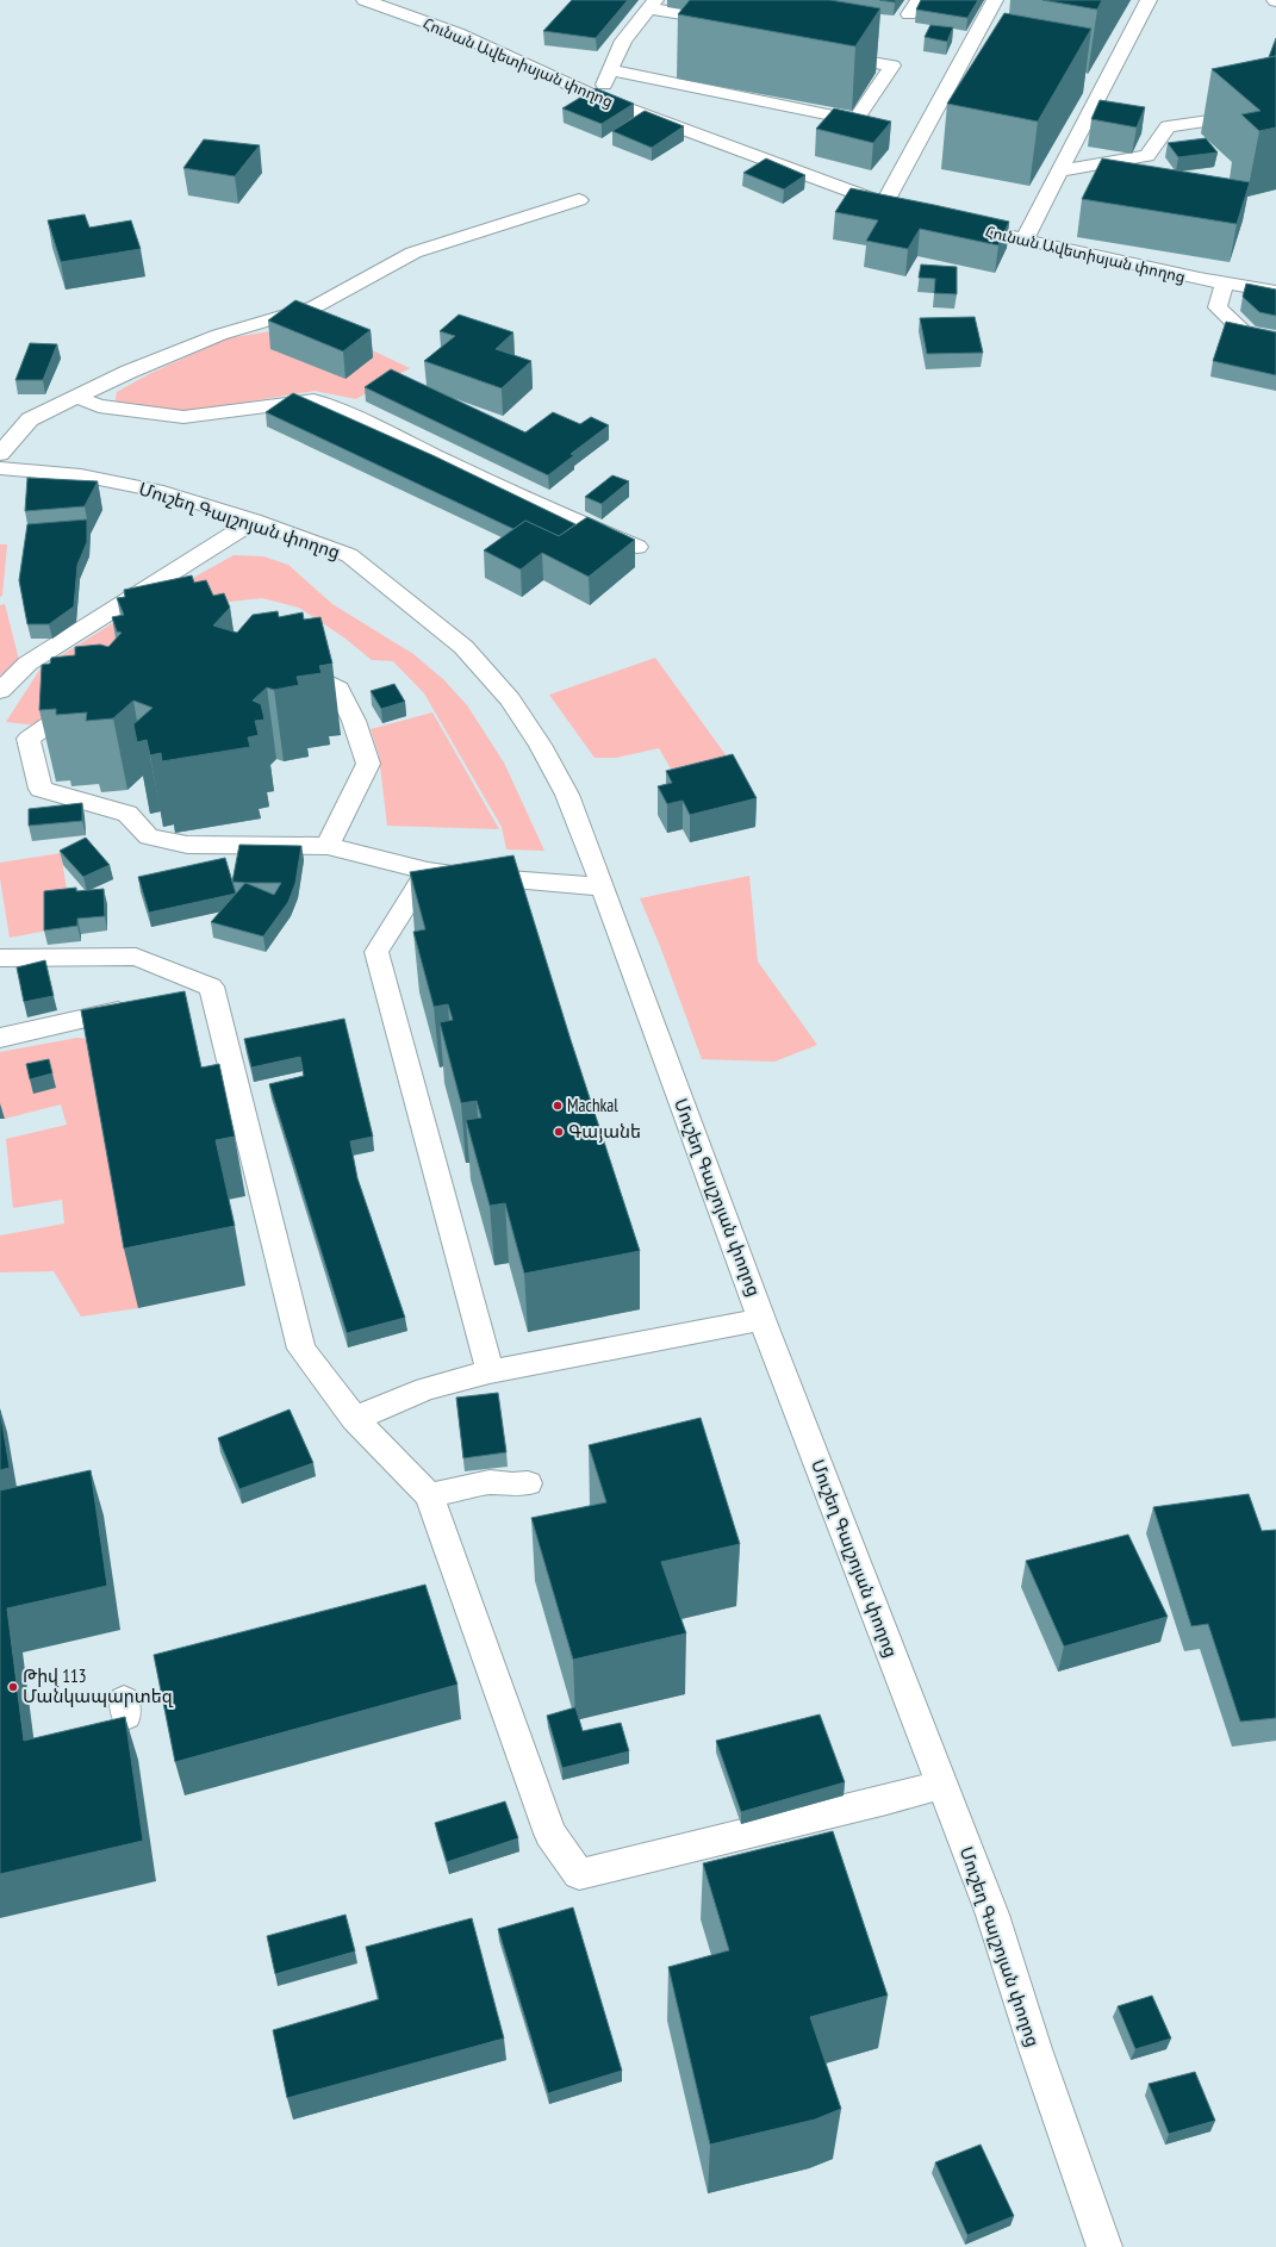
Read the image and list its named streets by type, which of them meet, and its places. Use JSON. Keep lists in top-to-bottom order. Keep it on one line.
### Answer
{"streets":{"street":["Հունան Ավետիսյան փողոց","Մուշեղ Գալշոյան փողոց"]},"places":["Machkal","Գայանե","Թիվ 113 Մանկապարտեզ"]}
